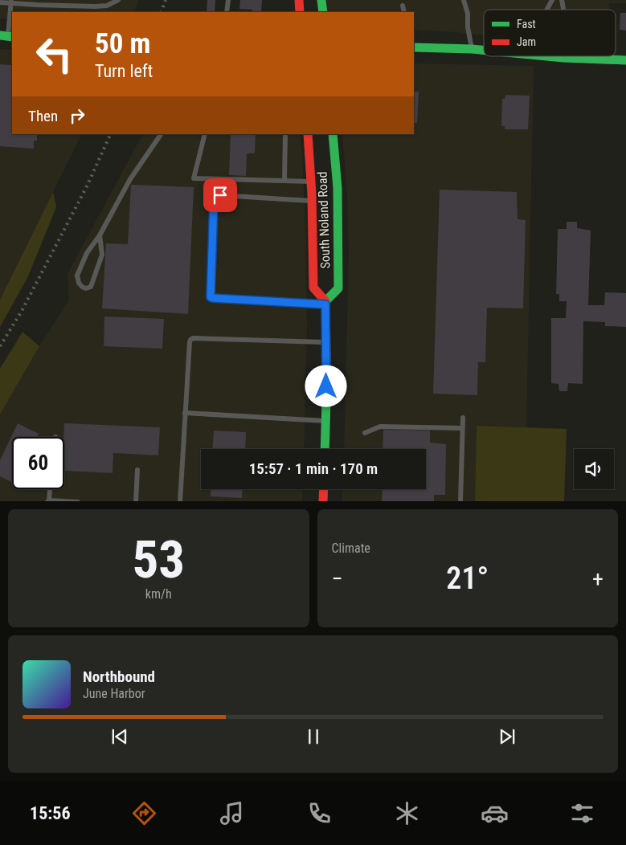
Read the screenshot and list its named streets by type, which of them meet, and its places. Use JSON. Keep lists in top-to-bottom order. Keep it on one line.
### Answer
{"streets":{"main road":["South Noland Road"]},"legend":["Fast","Jam"],"page":{"turn":["50 m","Turn left"],"then":"Then","limit":"60","trip":"15:57 · 1 min · 170 m","tile":[["53","km/h"],"Climate"],"heat":["−","21°","+"],"song":["Northbound","June Harbor"],"tabs":"15:56"}}
